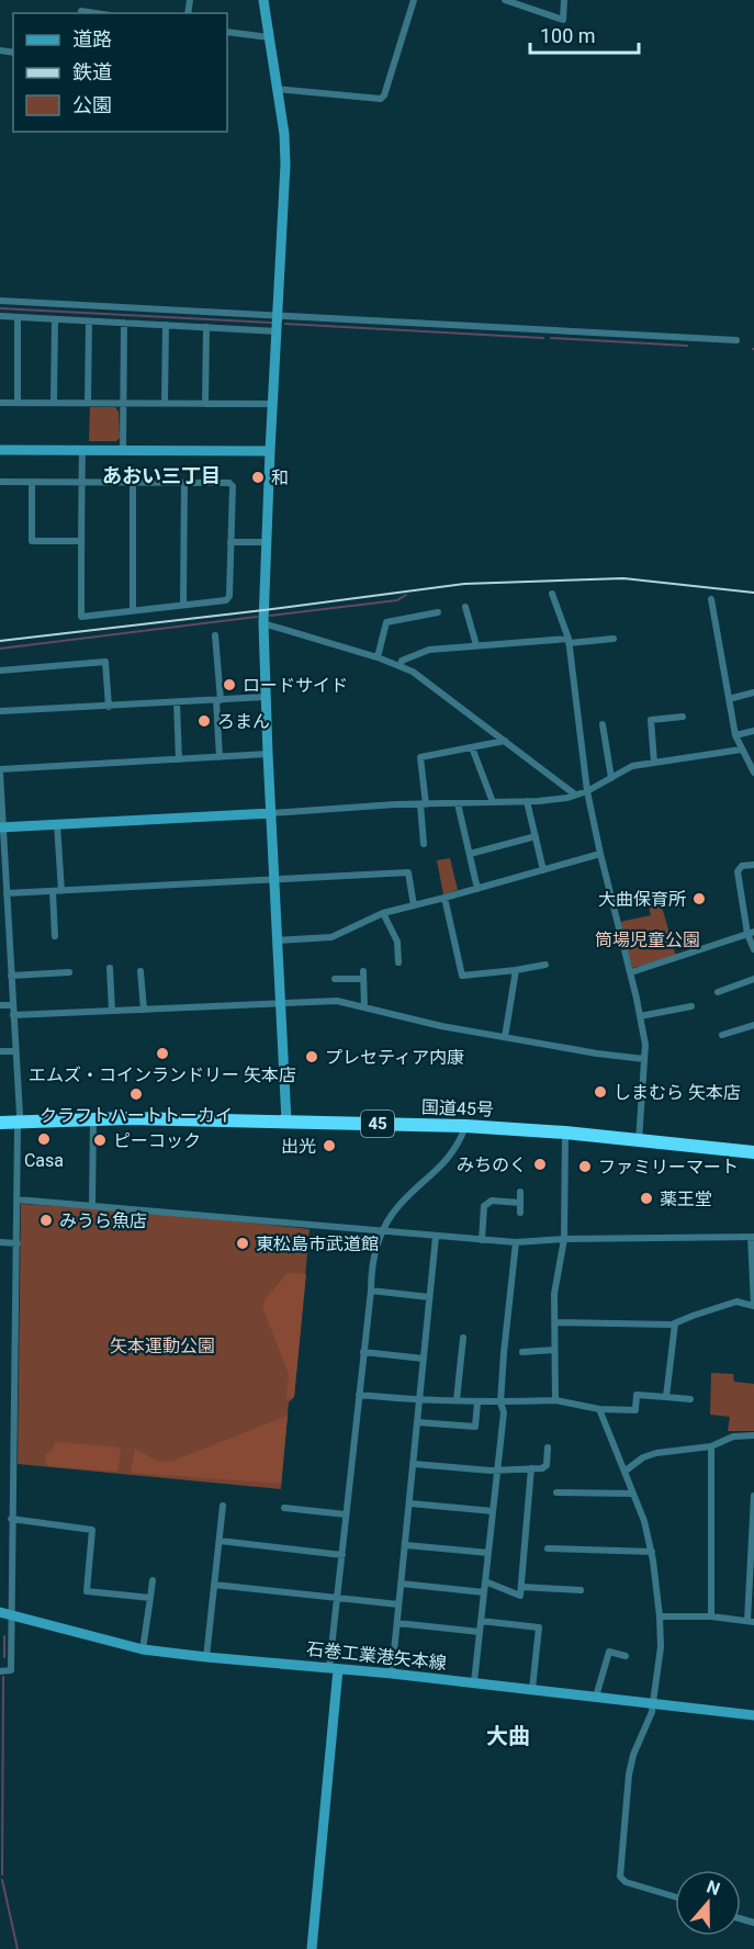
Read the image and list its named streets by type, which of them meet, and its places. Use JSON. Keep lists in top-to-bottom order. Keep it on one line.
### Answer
{"streets":{"highway":["国道45号","45"],"street":["石巻工業港矢本線"]},"districts":["あおい三丁目","大曲"],"parks":["筒場児童公園","矢本運動公園"],"places":["和","ロードサイド","ろまん","大曲保育所","エムズ・コインランドリー 矢本店","プレセティア内康","しまむら 矢本店","クラフトハートトーカイ","Casa","ピーコック","出光","みちのく","ファミリーマート","薬王堂","みうら魚店","東松島市武道館"],"legend":["道路","鉄道","公園"],"scale_bar":"100 m","north":"top"}
